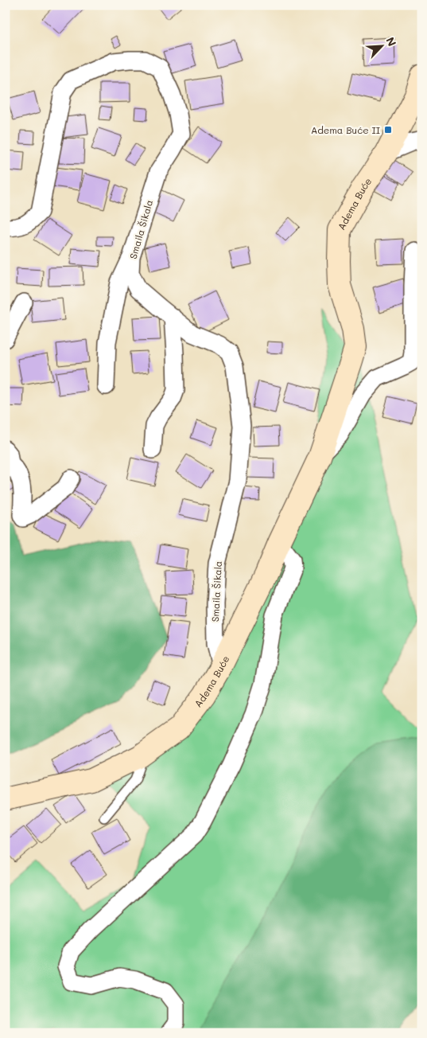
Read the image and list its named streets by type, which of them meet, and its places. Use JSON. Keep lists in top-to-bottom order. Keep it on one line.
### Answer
{"streets":{"street":["Adema Buće","Smaila Šikala"]},"crossings":[["Adema Buće","Smaila Šikala"]],"places":{"transit":["Adema Buće II"]},"north":"top right"}
